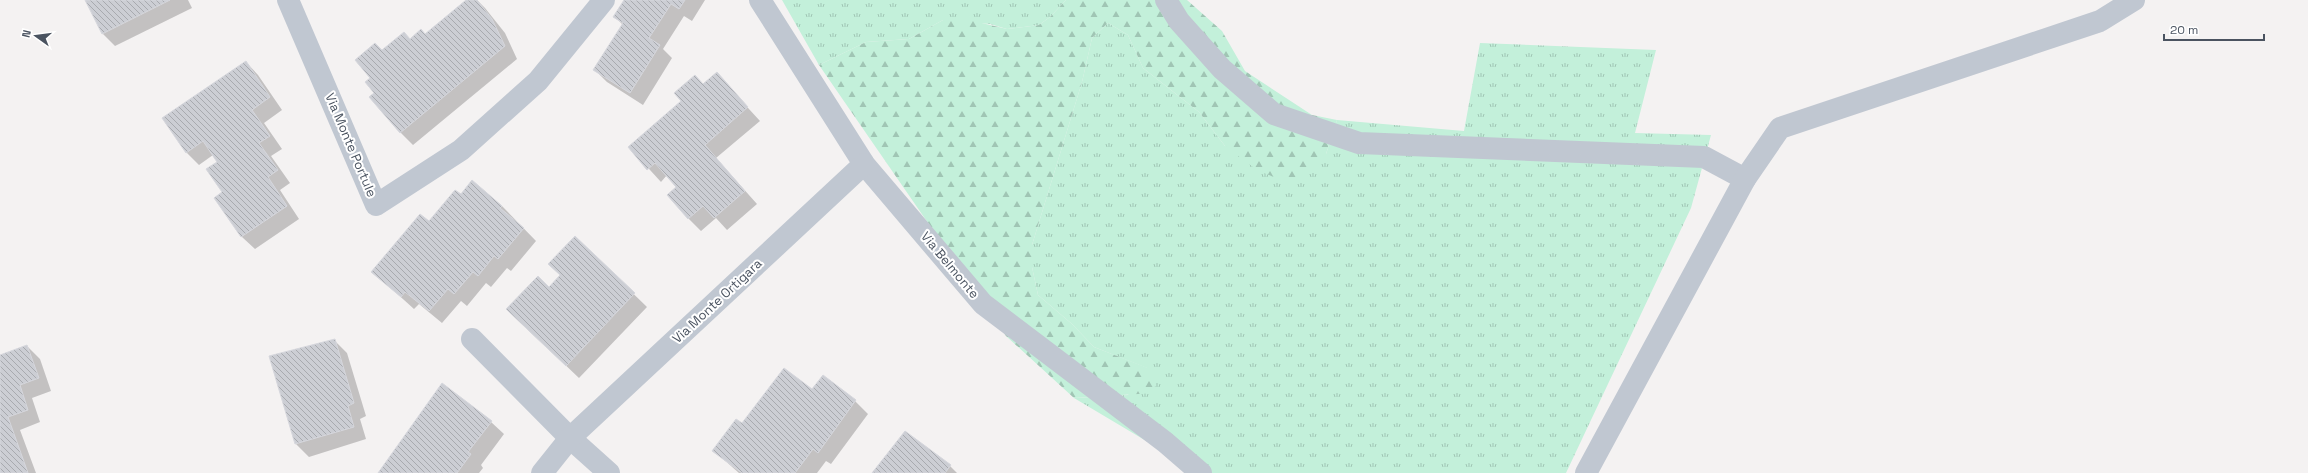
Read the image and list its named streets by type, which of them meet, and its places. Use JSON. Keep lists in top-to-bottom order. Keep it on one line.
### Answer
{"streets":{"street":["Via Monte Portule","Via Belmonte","Via Monte Ortigara"]},"crossings":[["Via Belmonte","Via Monte Ortigara"]],"scale_bar":"20 m","north":"left"}
